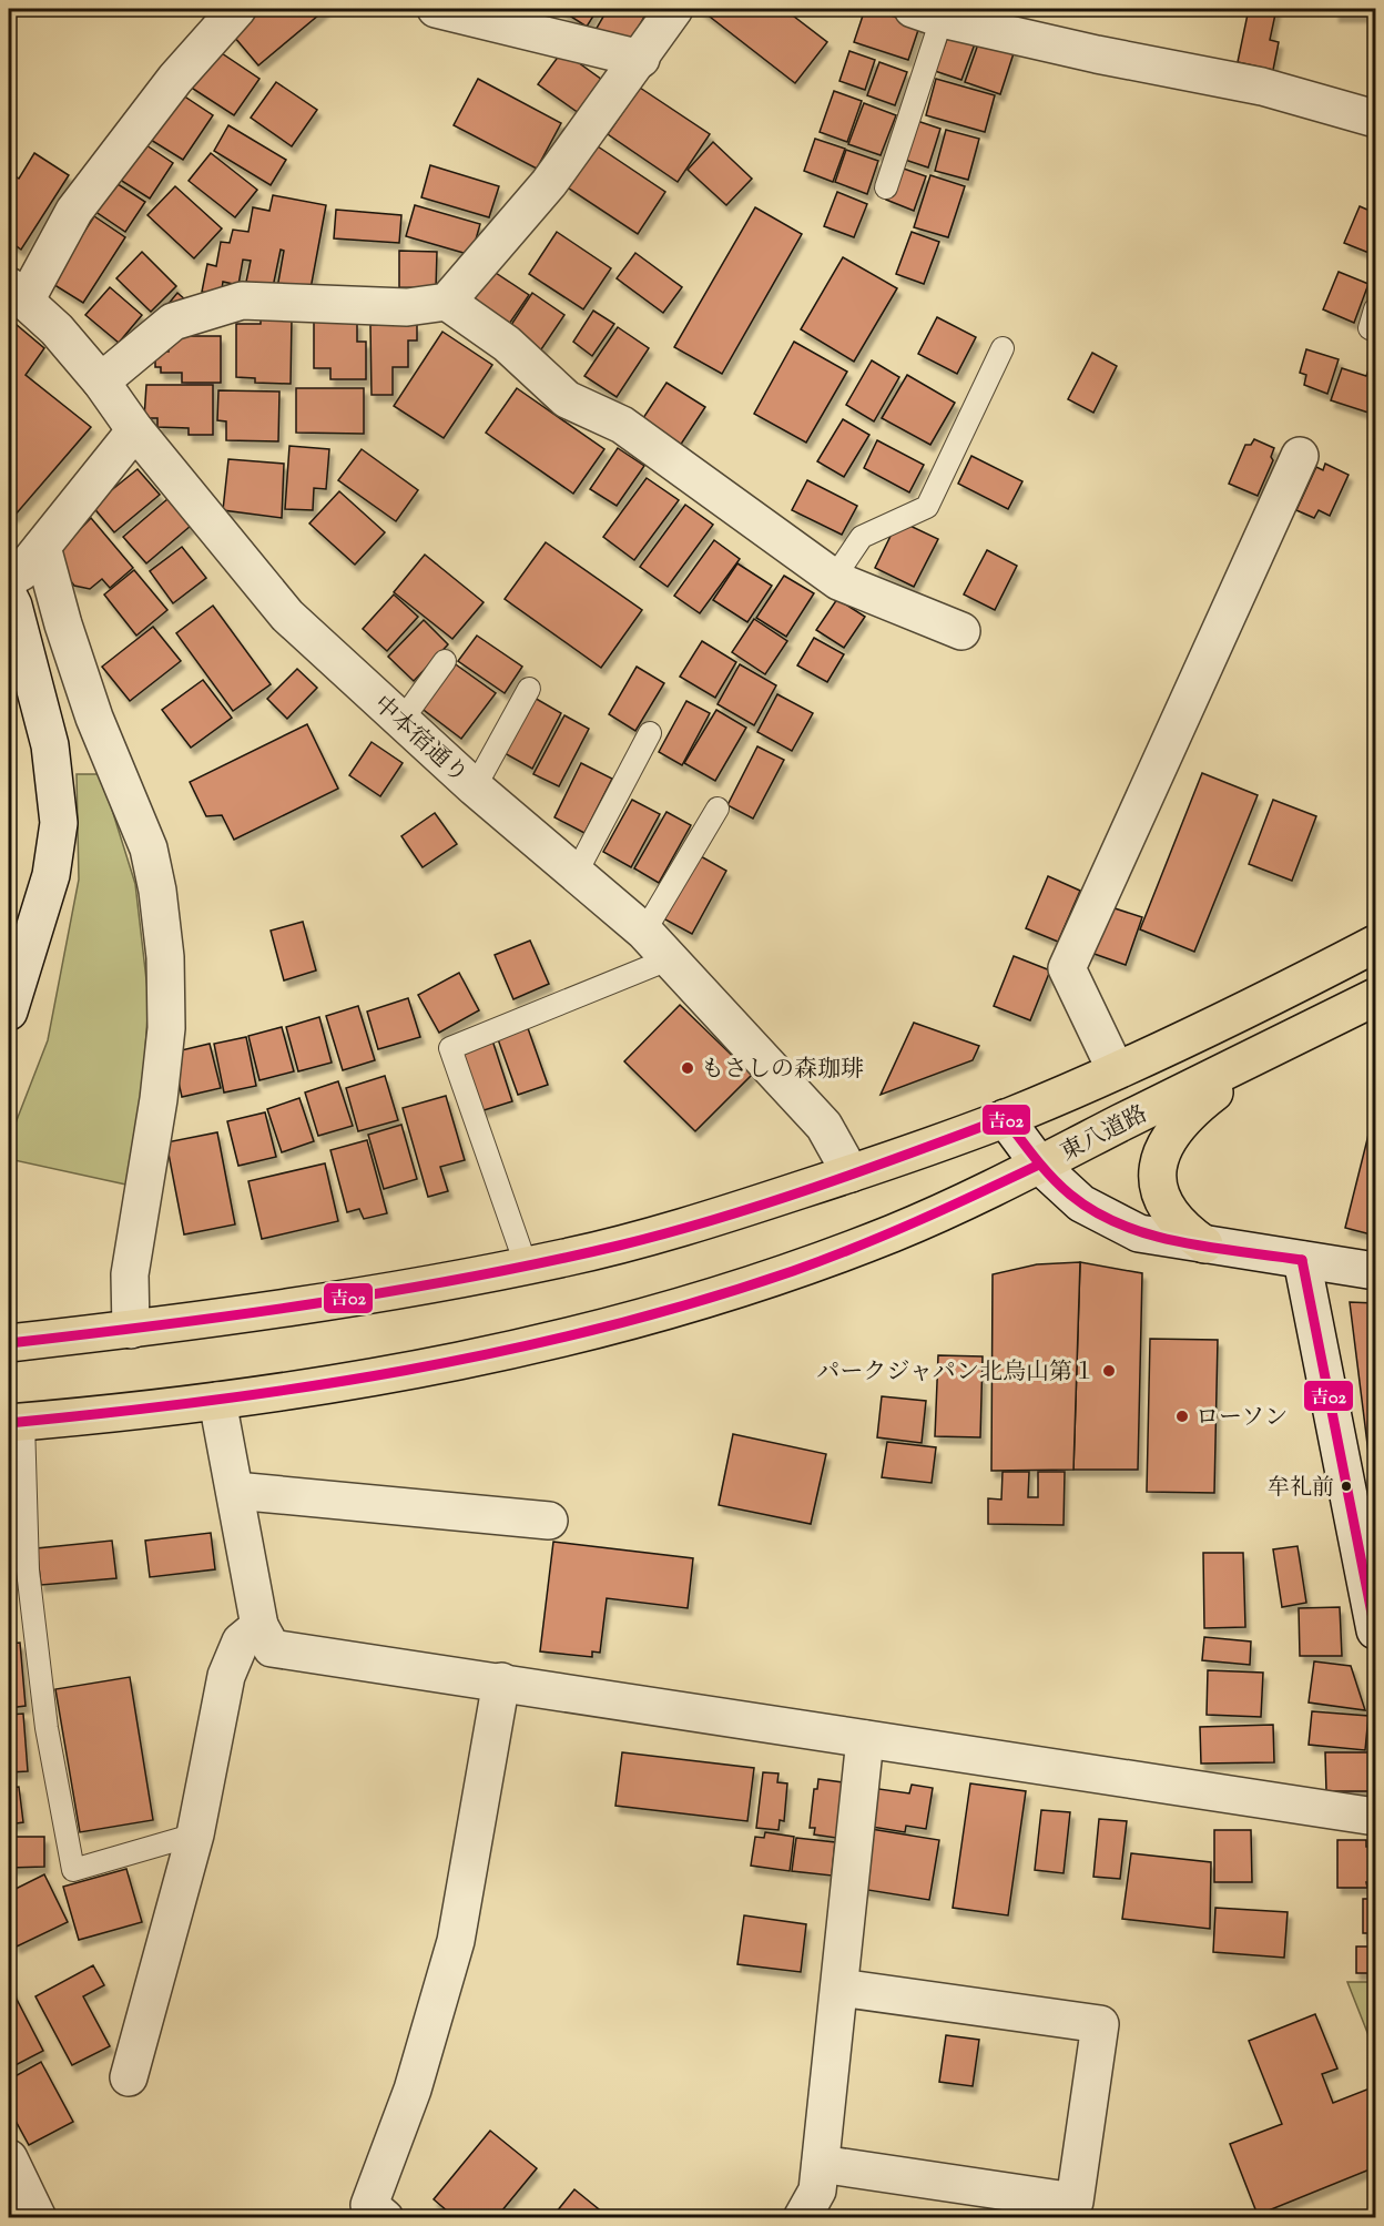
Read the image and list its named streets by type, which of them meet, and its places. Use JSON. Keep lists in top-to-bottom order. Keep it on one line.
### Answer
{"streets":{"main road":["東八道路"],"street":["中本宿通り"]},"places":["もさしの森珈琲","パークジャパン北烏山第１","ローソン","牟礼前"],"lines":["transit line 吉02"]}
